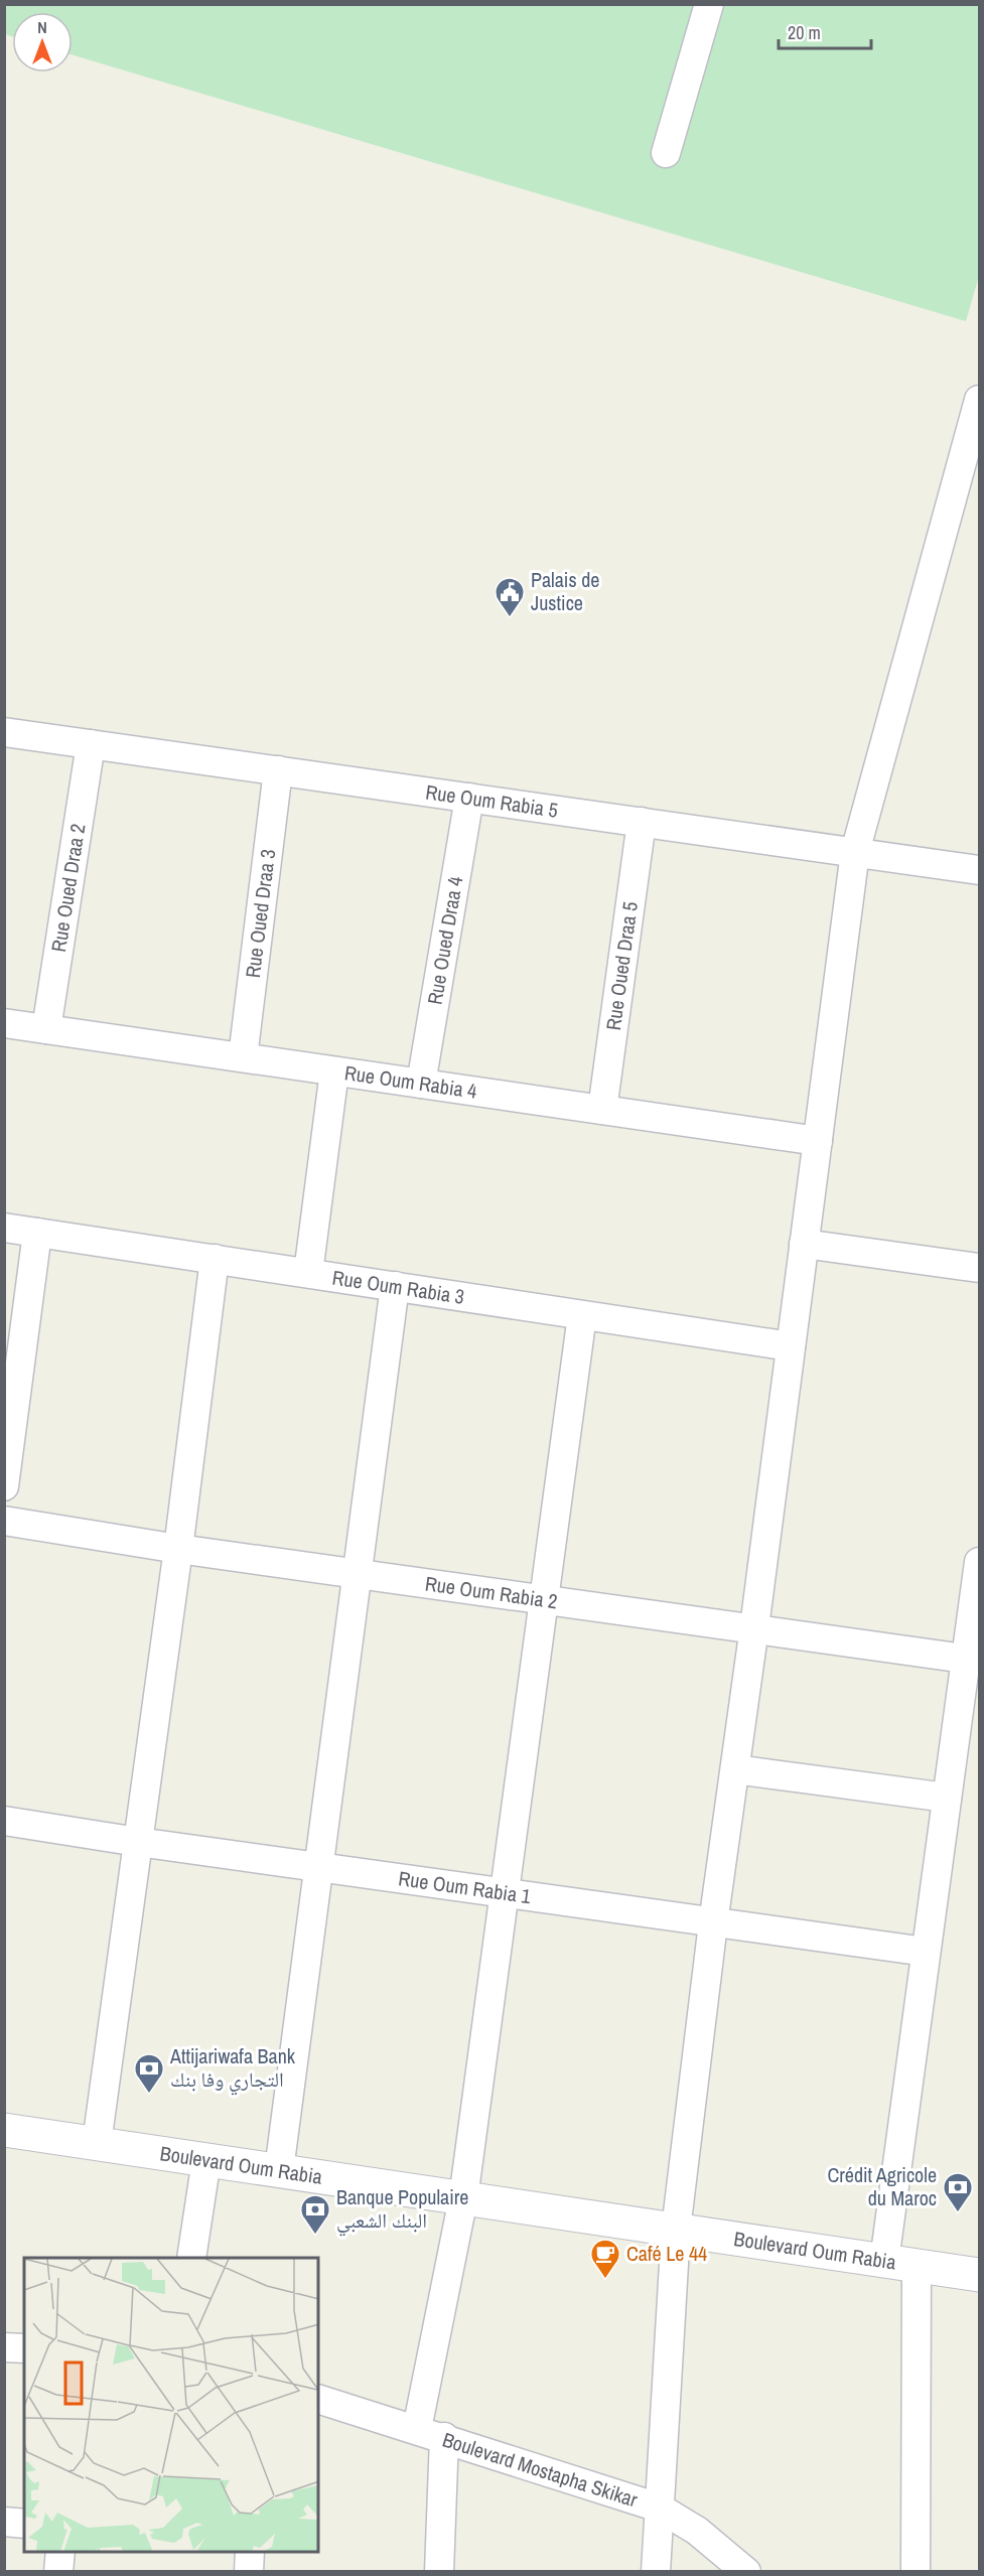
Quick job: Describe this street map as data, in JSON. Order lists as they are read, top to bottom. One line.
{"streets":{"street":["Rue Oum Rabia 5","Rue Oued Draa 2","Rue Oued Draa 3","Rue Oued Draa 4","Rue Oued Draa 5","Rue Oum Rabia 4","Rue Oum Rabia 3","Rue Oum Rabia 2","Rue Oum Rabia 1","Boulevard Oum Rabia","Boulevard Mostapha Skikar"]},"crossings":[["Rue Oum Rabia 5","Rue Oued Draa 2"],["Rue Oum Rabia 5","Rue Oued Draa 3"],["Rue Oum Rabia 5","Rue Oued Draa 4"],["Rue Oum Rabia 5","Rue Oued Draa 5"],["Rue Oued Draa 2","Rue Oum Rabia 4"],["Rue Oued Draa 3","Rue Oum Rabia 4"],["Rue Oued Draa 4","Rue Oum Rabia 4"],["Rue Oued Draa 5","Rue Oum Rabia 4"]],"places":{"public building":["Palais de Justice"],"bank":["Attijariwafa Bank التجاري وفا بنك","Crédit Agricole du Maroc","Banque Populaire البنك الشعبي"],"cafe":["Café Le 44"]},"scale_bar":"20 m","north":"top"}
